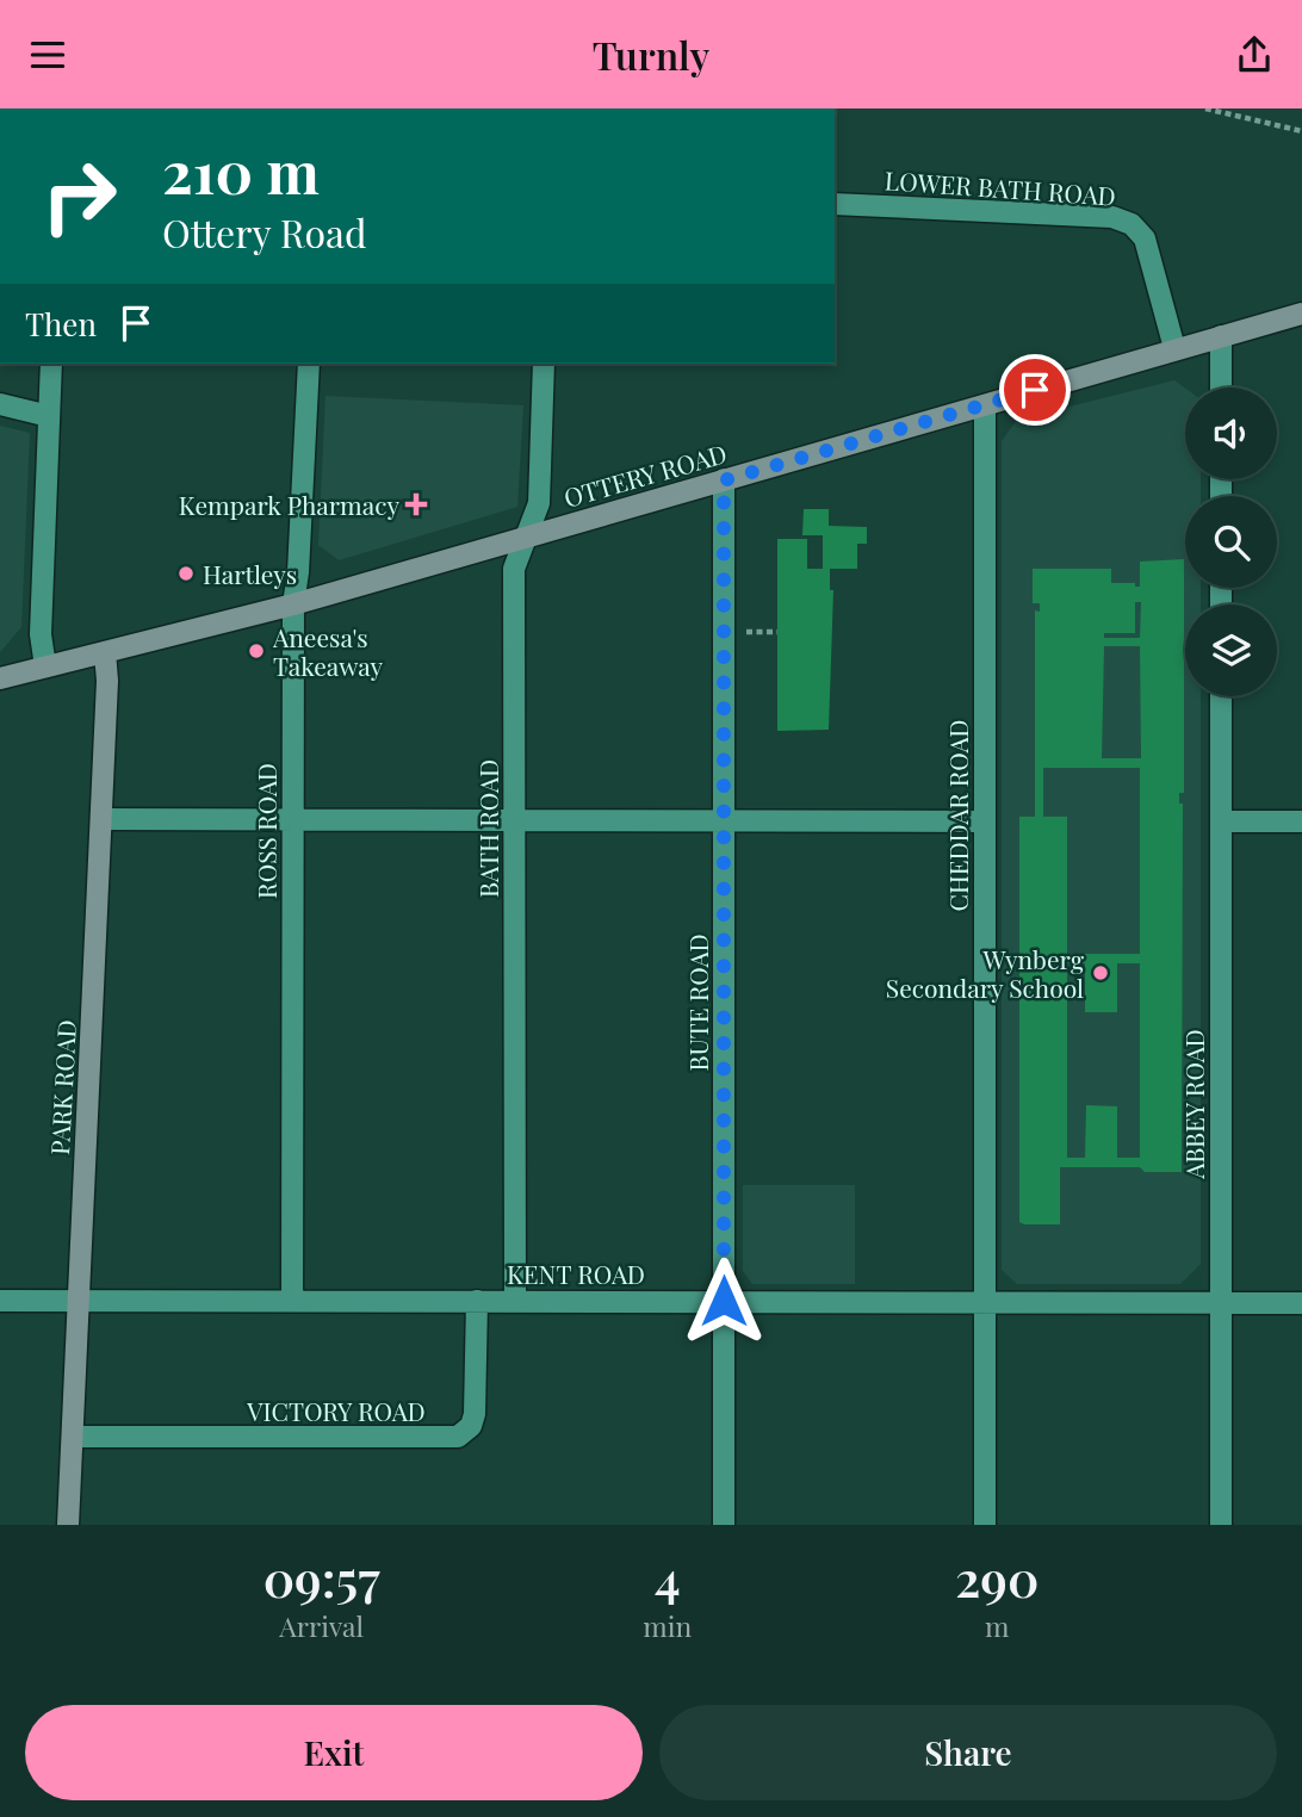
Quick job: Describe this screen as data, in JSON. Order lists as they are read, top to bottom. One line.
{"streets":{"street":["LOWER BATH ROAD","OTTERY ROAD","CHEDDAR ROAD","BATH ROAD","ROSS ROAD","BUTE ROAD","PARK ROAD","ABBEY ROAD","KENT ROAD","VICTORY ROAD"]},"crossings":[["LOWER BATH ROAD","OTTERY ROAD"],["OTTERY ROAD","CHEDDAR ROAD"],["OTTERY ROAD","BATH ROAD"],["OTTERY ROAD","ROSS ROAD"],["OTTERY ROAD","BUTE ROAD"],["OTTERY ROAD","PARK ROAD"],["CHEDDAR ROAD","KENT ROAD"],["BATH ROAD","KENT ROAD"],["ROSS ROAD","KENT ROAD"],["BUTE ROAD","KENT ROAD"],["PARK ROAD","KENT ROAD"],["PARK ROAD","VICTORY ROAD"],["ABBEY ROAD","KENT ROAD"],["KENT ROAD","VICTORY ROAD"]],"places":{"health":["Kempark Pharmacy"],"other":["Hartleys","Aneesa's Takeaway","Wynberg Secondary School"]},"page":{"header":"Turnly","turn":["210 m","Ottery Road"],"then":"Then","eta":["09:57","Arrival","4","min","290","m"],"buttons":["Exit","Share"]}}
